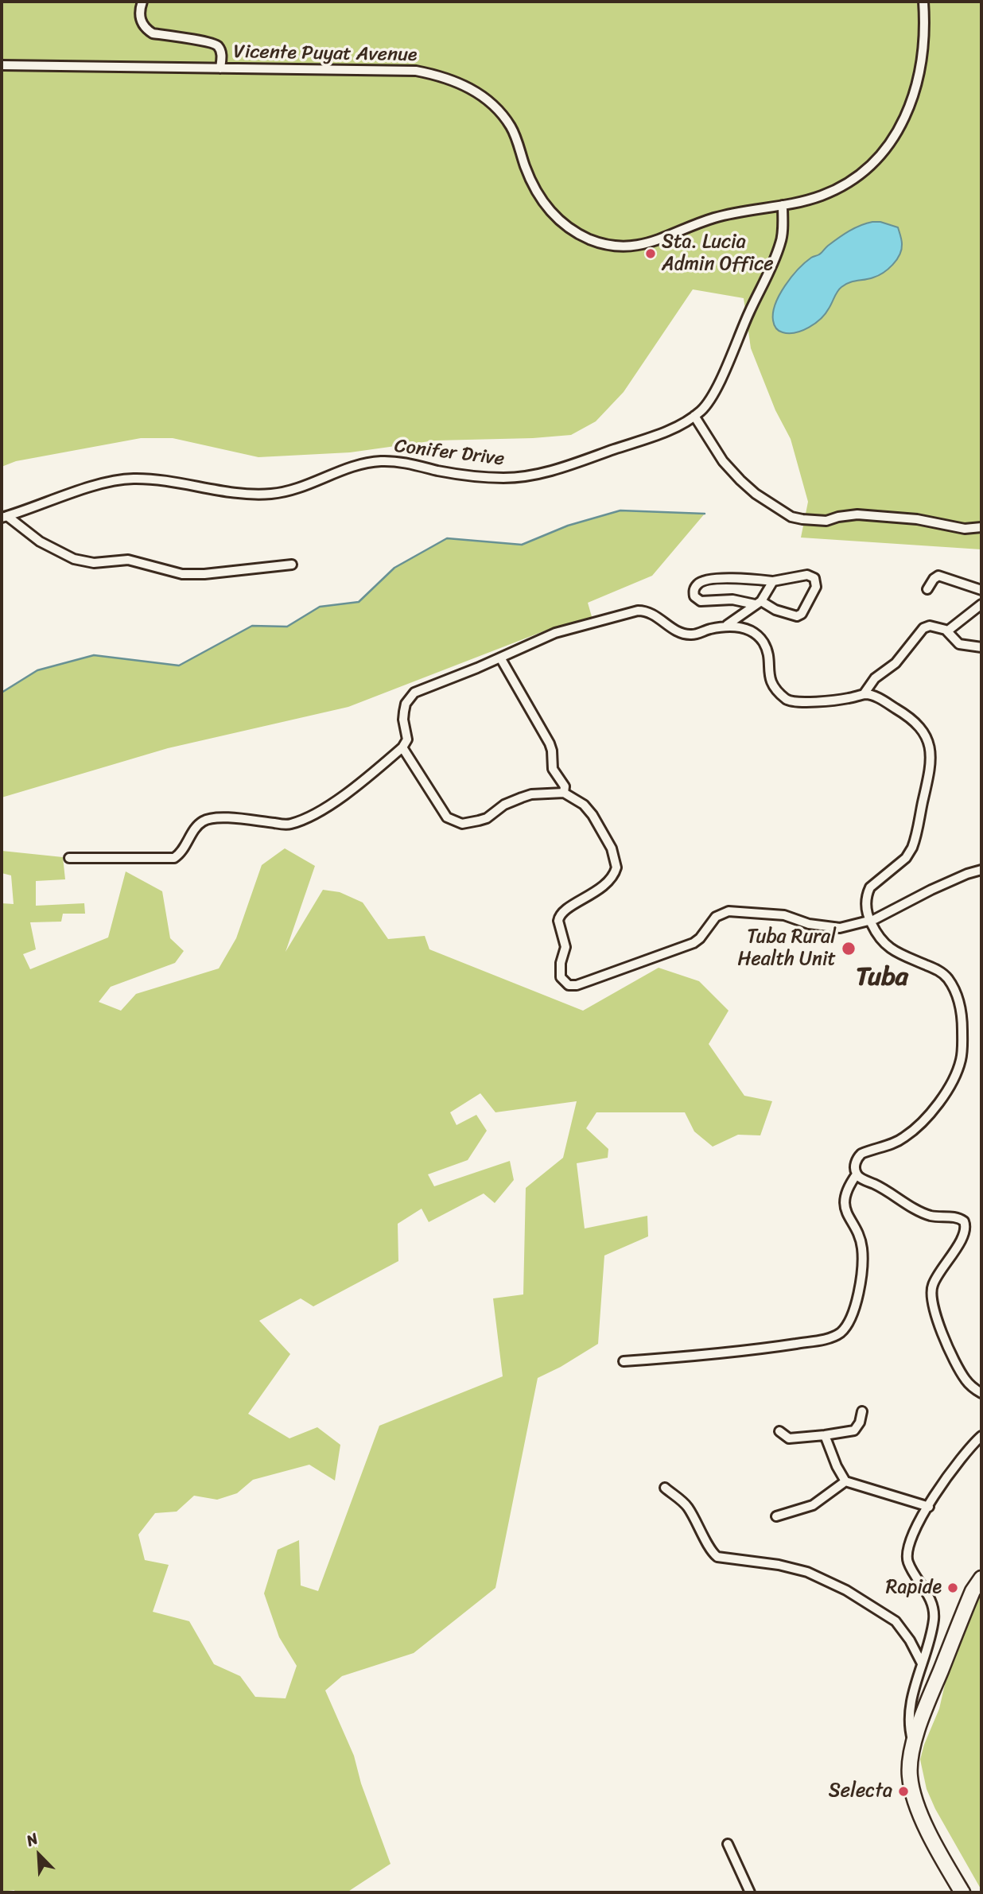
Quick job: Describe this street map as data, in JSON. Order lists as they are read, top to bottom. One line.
{"streets":{"street":["Vicente Puyat Avenue","Conifer Drive"]},"crossings":[["Vicente Puyat Avenue","Conifer Drive"]],"districts":["Tuba"],"places":["Sta. Lucia Admin Office","Tuba Rural Health Unit","Rapide","Selecta"],"north":"top left"}
